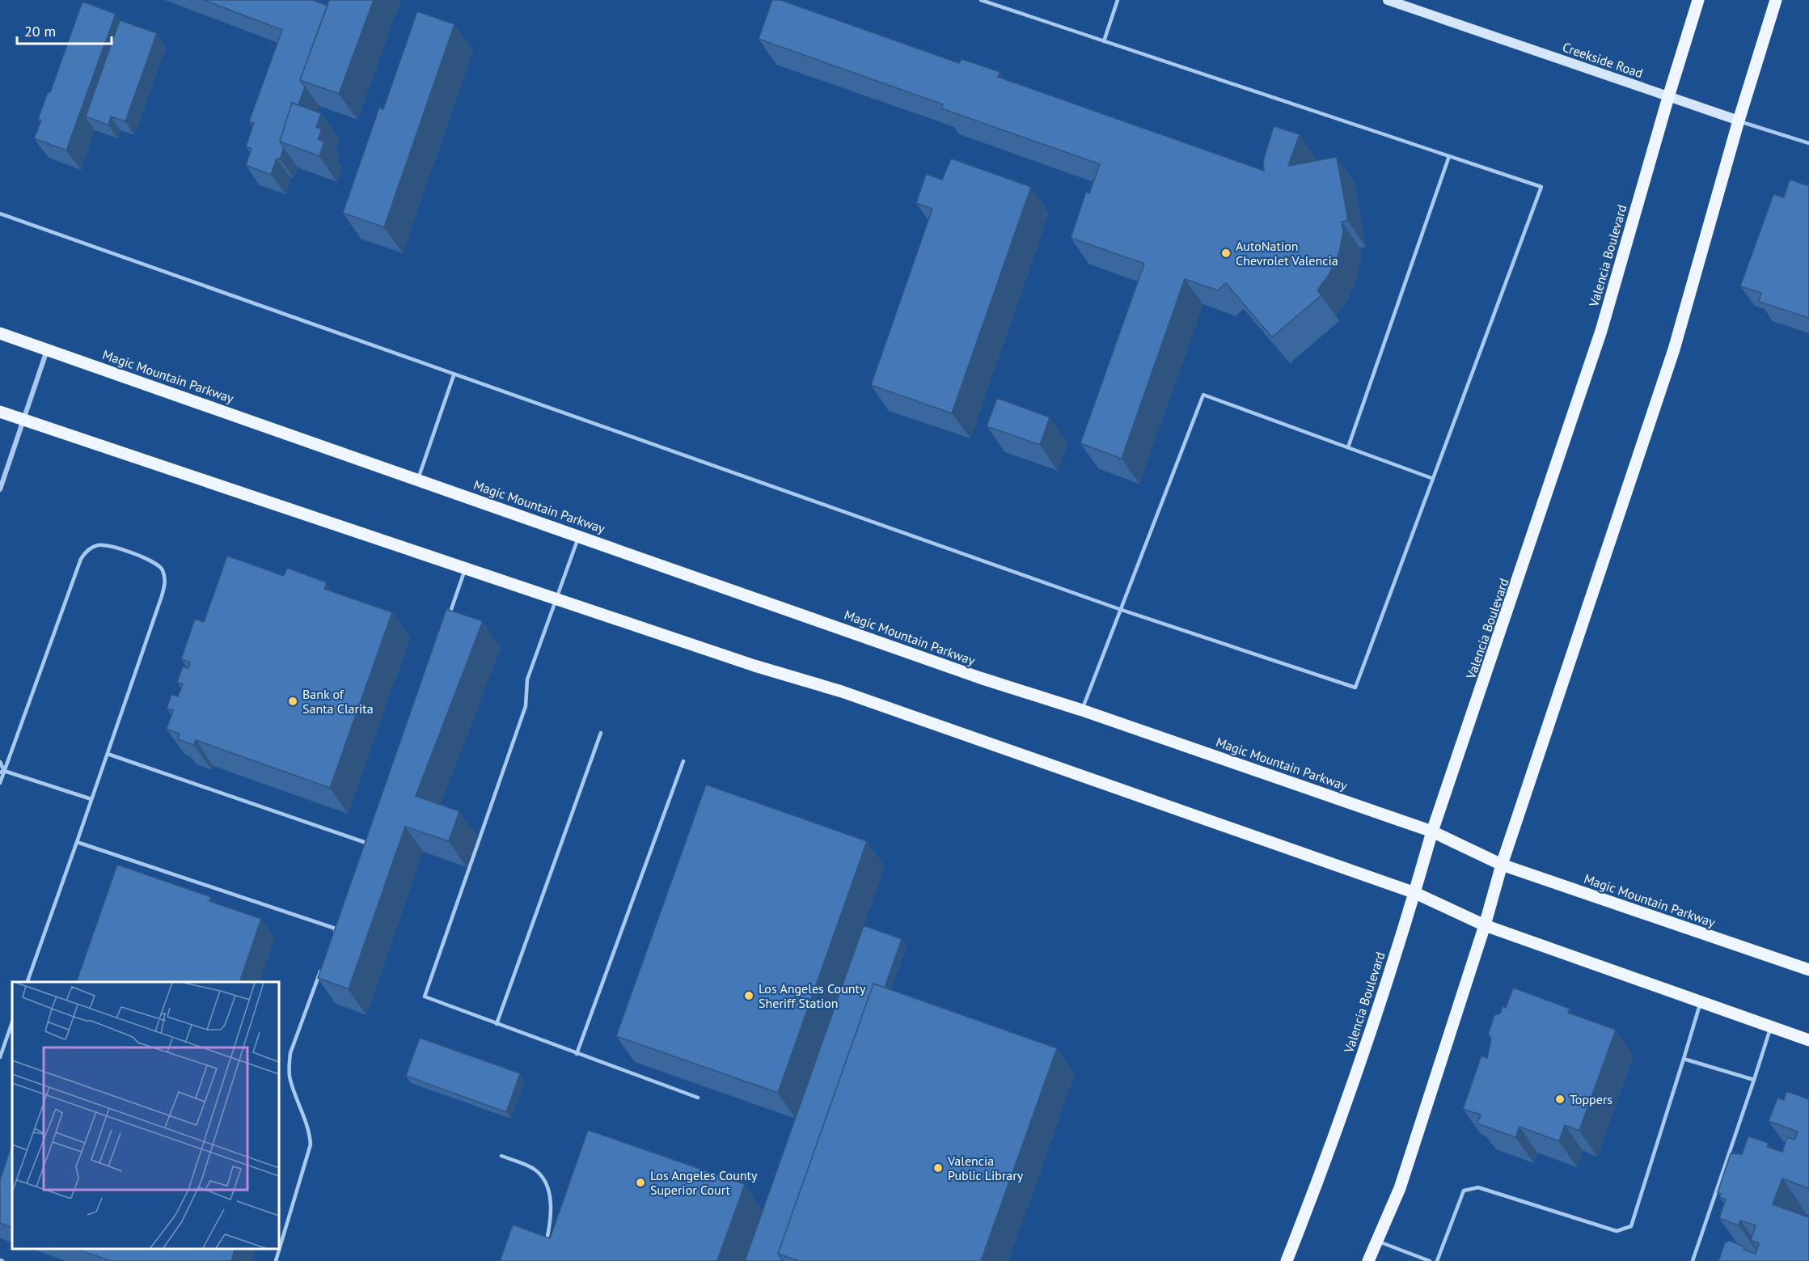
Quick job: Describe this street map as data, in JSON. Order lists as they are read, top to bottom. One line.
{"streets":{"main road":["Valencia Boulevard","Magic Mountain Parkway"],"street":["Creekside Road"]},"crossings":[["Creekside Road","Valencia Boulevard"],["Valencia Boulevard","Magic Mountain Parkway"]],"places":["AutoNation Chevrolet Valencia","Bank of Santa Clarita","Los Angeles County Sheriff Station","Toppers","Valencia Public Library","Los Angeles County Superior Court"],"scale_bar":"20 m"}
